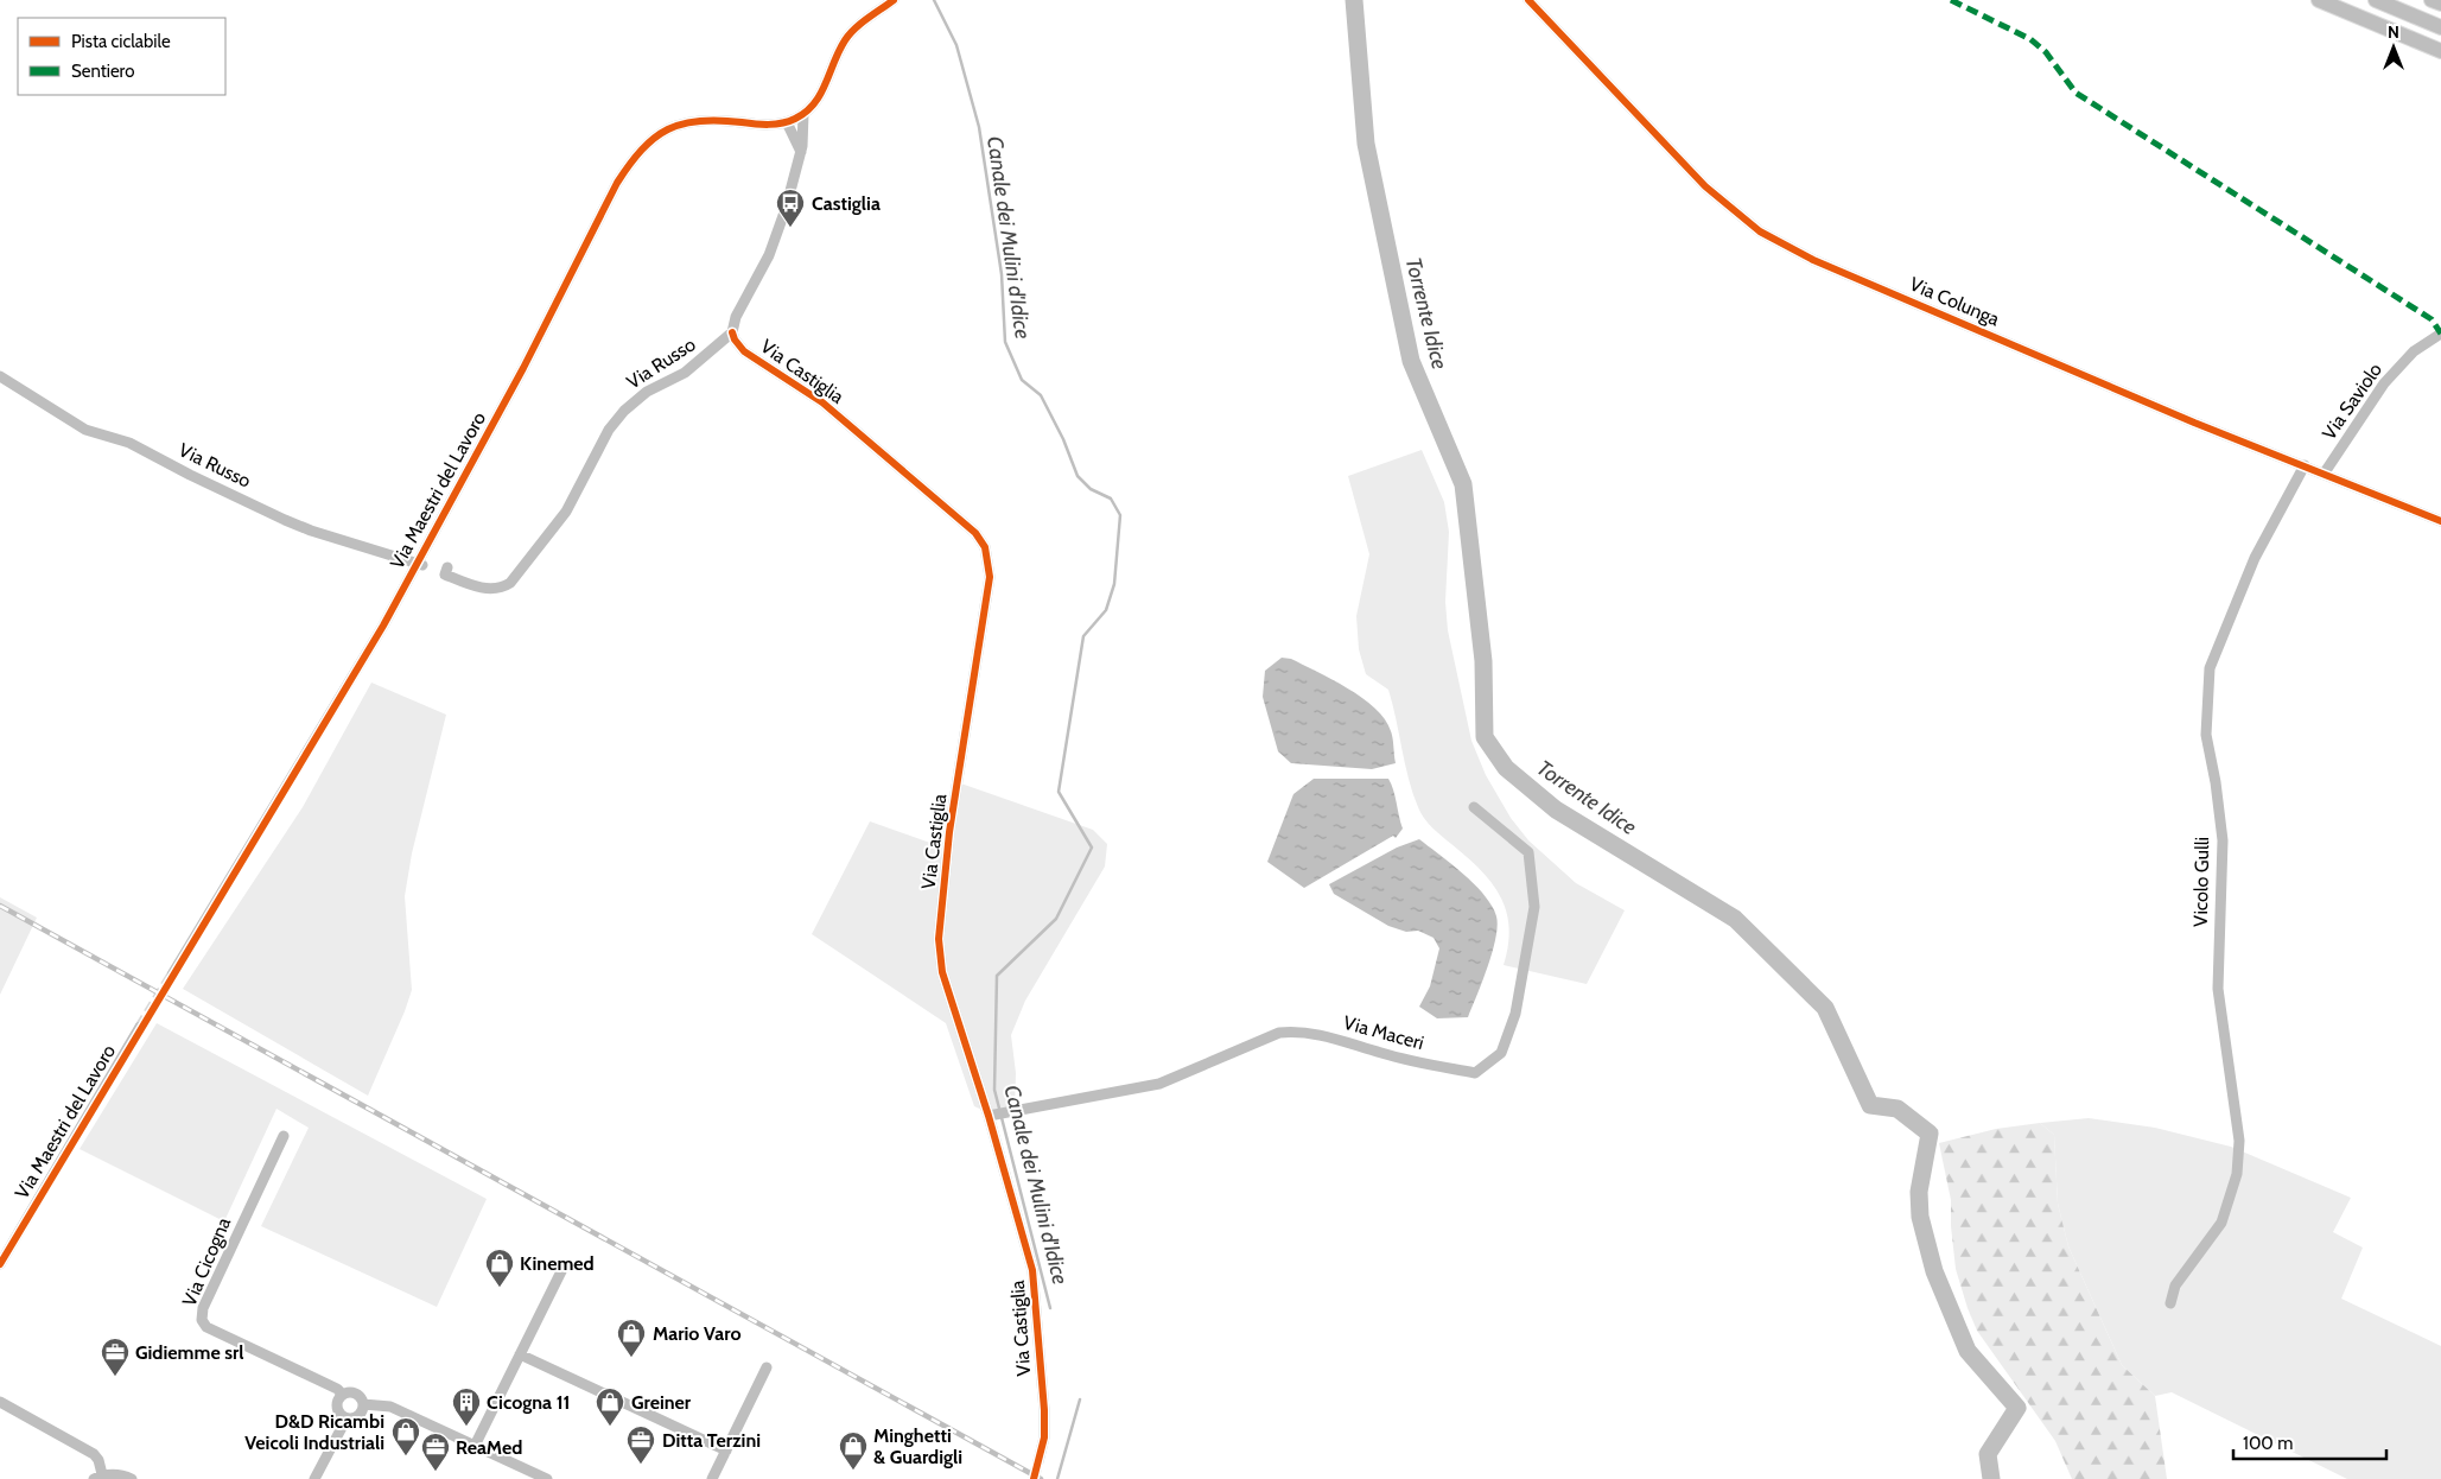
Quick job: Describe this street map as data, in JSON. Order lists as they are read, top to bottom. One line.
{"streets":{"street":["Via Colunga","Via Russo","Via Castiglia","Via Saviolo","Via Maestri del Lavoro","Vicolo Gulli","Via Maceri","Via Cicogna"]},"crossings":[["Via Colunga","Via Saviolo"],["Via Colunga","Vicolo Gulli"],["Via Russo","Via Castiglia"],["Via Russo","Via Maestri del Lavoro"],["Via Castiglia","Via Maceri"]],"water":["Canale dei Mulini d'Idice","Torrente Idice"],"places":{"bus stop":["Castiglia"],"shop":["Kinemed","Mario Varo","Greiner","D&D Ricambi Veicoli Industriali","Minghetti & Guardigli"],"office":["Gidiemme srl","Ditta Terzini","ReaMed"],"building":["Cicogna 11"]},"legend":["Pista ciclabile","Sentiero"],"scale_bar":"100 m","north":"top"}
